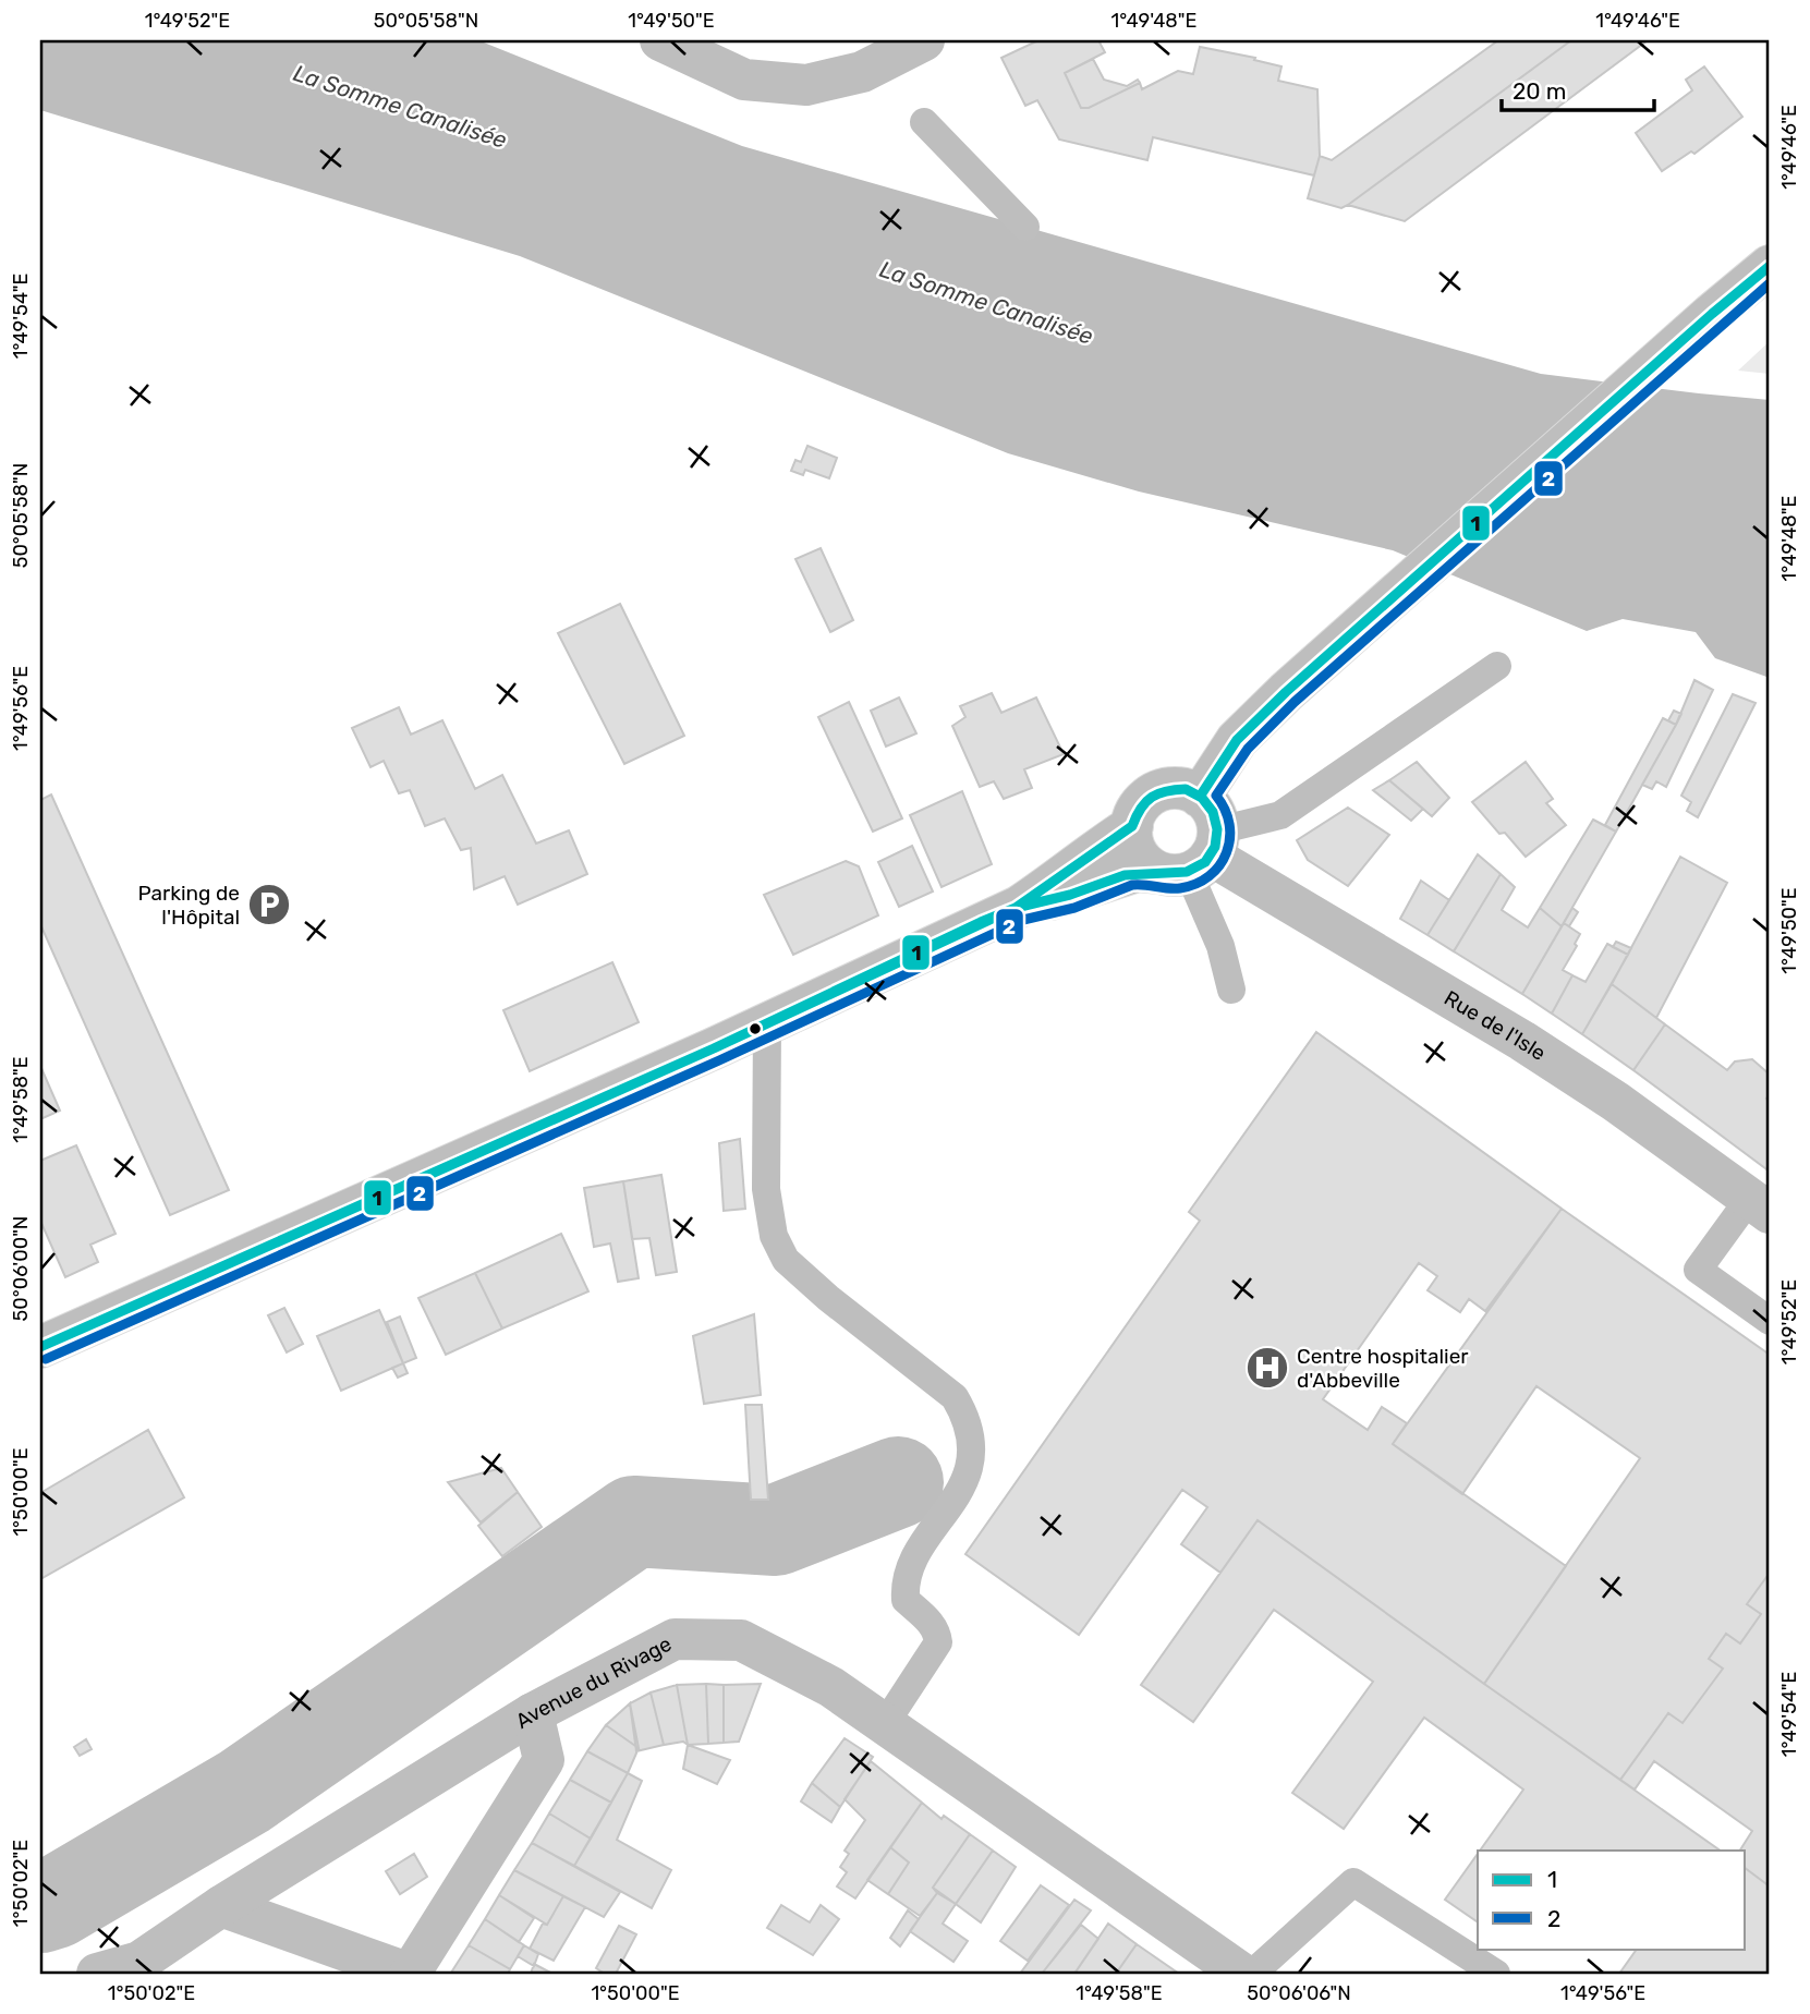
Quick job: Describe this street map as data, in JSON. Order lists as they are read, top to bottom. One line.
{"streets":{"street":["Rue de l'Isle","Avenue du Rivage"]},"water":["La Somme Canalisée"],"places":{"parking":["Parking de l'Hôpital"],"hospital":["Centre hospitalier d'Abbeville"]},"lines":["transit line 1","transit line 2"],"legend":["1","2"],"scale_bar":"20 m","coordinates":["1°49'52\"E","50°05'58\"N","1°49'50\"E","1°49'48\"E","1°49'46\"E","1°49'54\"E","1°49'56\"E","1°49'58\"E","50°06'00\"N","1°50'00\"E","1°50'02\"E","50°06'06\"N"]}
